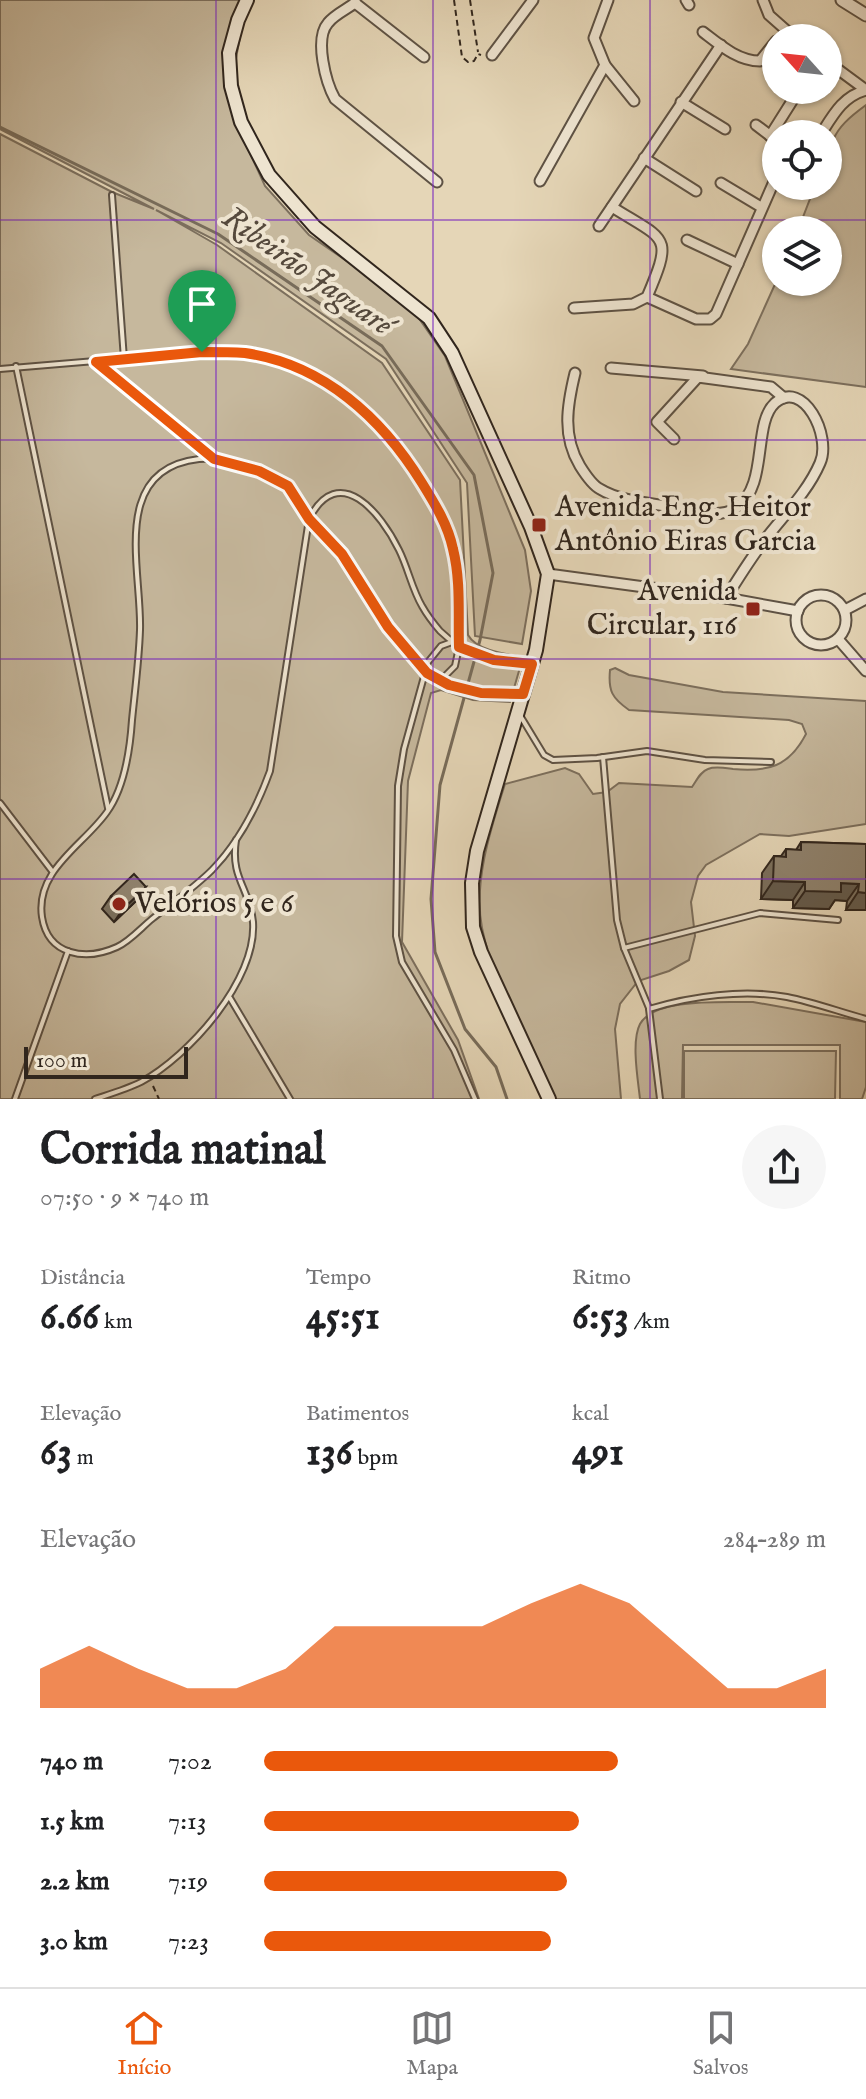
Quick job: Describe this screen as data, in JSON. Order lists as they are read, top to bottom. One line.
{"water":["Ribeirão Jaguaré"],"places":{"transit":["Avenida Eng. Heitor Antônio Eiras Garcia","Avenida Circular, 116"],"other":["Velórios 5 e 6"]},"scale_bar":"100 m","north":"top left","page":{"scale":"100 m","heading":["Corrida matinal","07:50 · 9 × 740 m"],"stats":[["Distância","6.66 km"],["Tempo","45:51"],["Ritmo","6:53 /km"],["Elevação","63 m"],["Batimentos","136 bpm"],["kcal","491"]],"chart":["Elevação","284–289 m"],"list":[{"name":"740 m","note":"7:02"},{"name":"1.5 km","note":"7:13"},{"name":"2.2 km","note":"7:19"},{"name":"3.0 km","note":"7:23"}],"tabs":["Início","Mapa","Salvos"]}}
